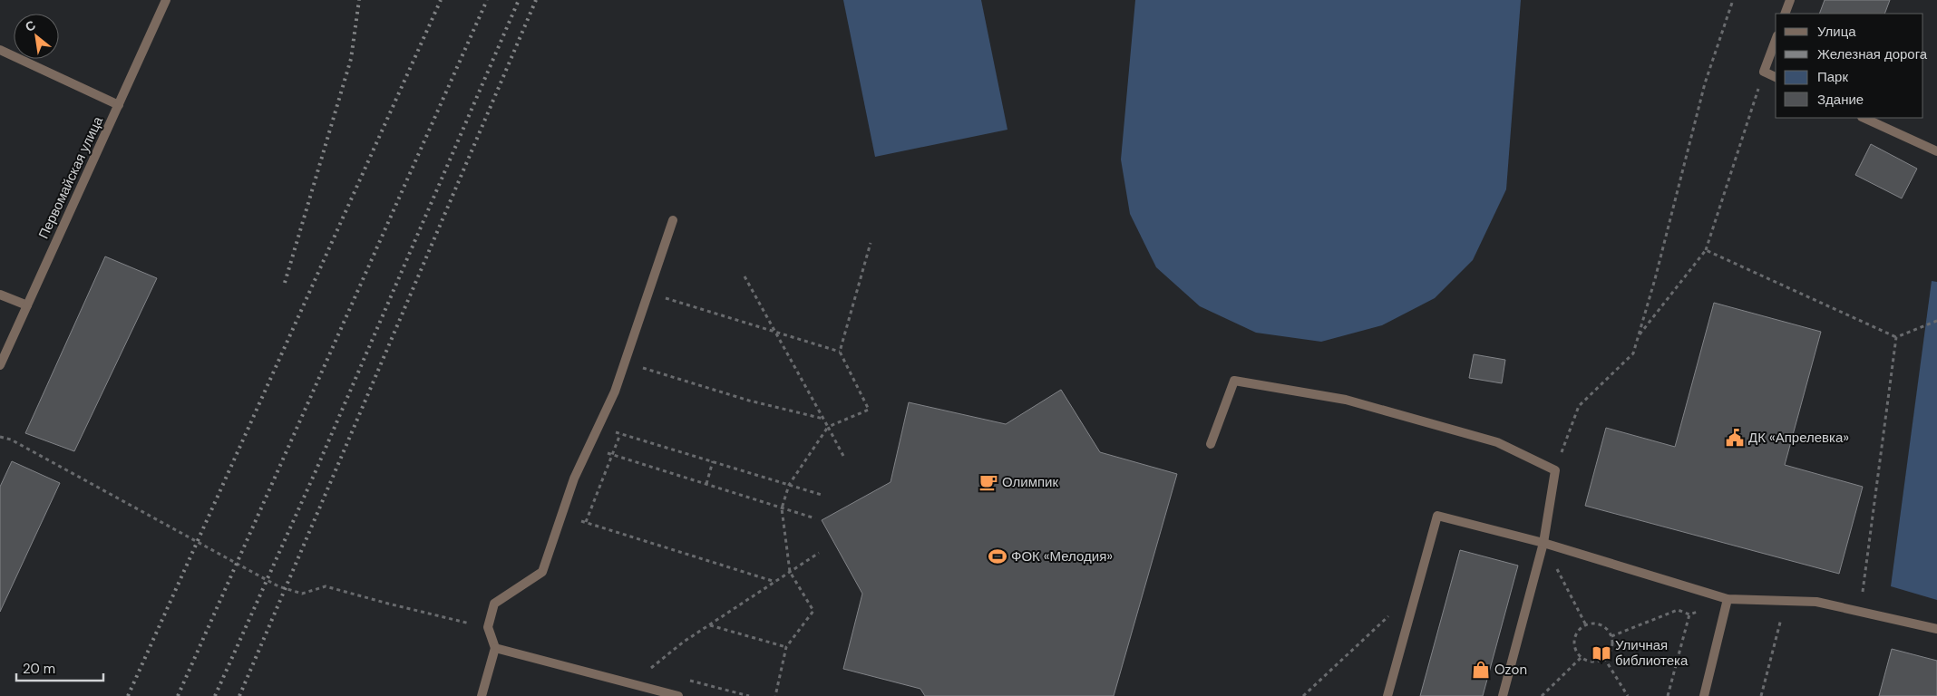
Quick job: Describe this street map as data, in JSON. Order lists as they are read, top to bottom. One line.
{"streets":{"street":["Первомайская улица"]},"places":{"public building":["ДК «Апрелевка»"],"cafe":["Олимпик"],"sports":["ФОК «Мелодия»"],"library":["Уличная библиотека"],"shop":["Ozon"]},"legend":["Улица","Железная дорога","Парк","Здание"],"scale_bar":"20 m","north":"top left"}
